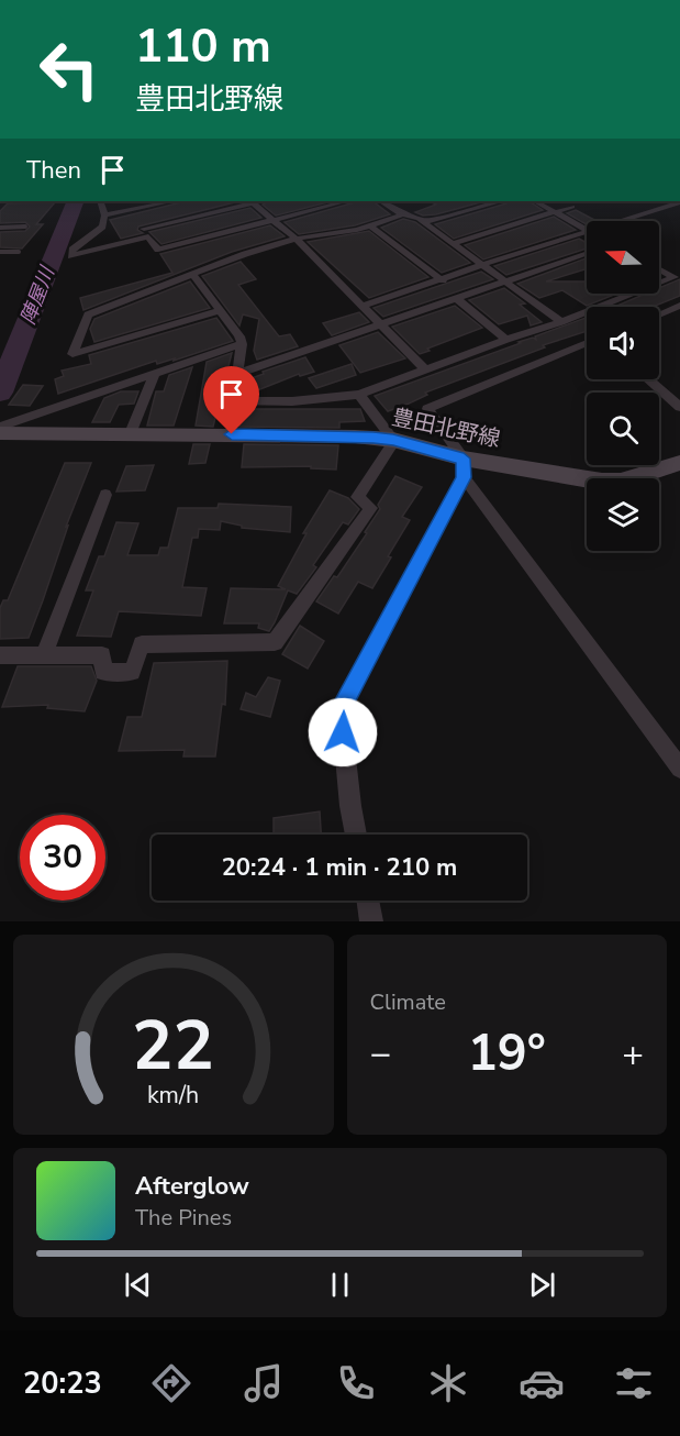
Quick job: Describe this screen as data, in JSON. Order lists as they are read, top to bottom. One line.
{"streets":{"main road":["豊田北野線"]},"water":["陣屋川"],"north":"left","page":{"turn":["110 m","豊田北野線"],"then":"Then","limit":"30","trip":"20:24 · 1 min · 210 m","tile":"Climate","heat":["−","19°","+"],"song":["Afterglow","The Pines"],"tabs":"20:23","gauge":["22","km/h"]}}
